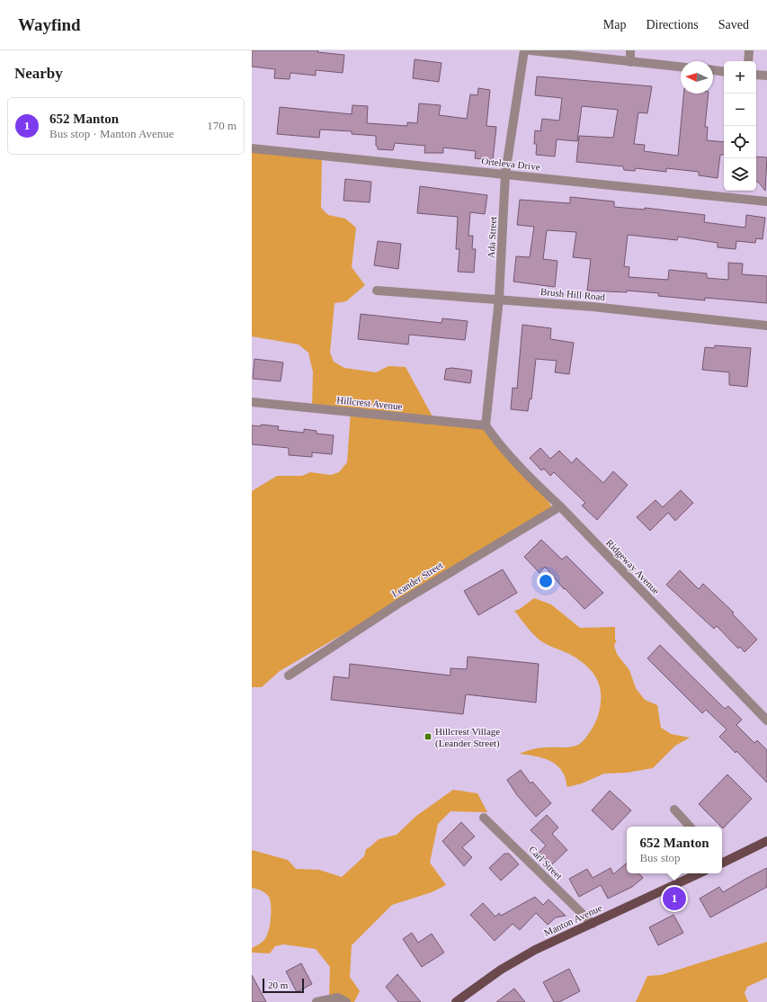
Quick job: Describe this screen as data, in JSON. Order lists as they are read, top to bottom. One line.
{"streets":{"main road":["Manton Avenue"],"street":["Orteleva Drive","Ada Street","Brush Hill Road","Hillcrest Avenue","Ridgeway Avenue","Leander Street","Carl Street"]},"crossings":[["Orteleva Drive","Ada Street"],["Ada Street","Brush Hill Road"],["Ada Street","Hillcrest Avenue"],["Ada Street","Ridgeway Avenue"],["Hillcrest Avenue","Ridgeway Avenue"],["Ridgeway Avenue","Leander Street"],["Carl Street","Manton Avenue"]],"places":{"transit":["Hillcrest Village (Leander Street)"]},"scale_bar":"20 m","north":"left","page":{"header":"Wayfind","nav":["Map","Directions","Saved"],"heading":"Nearby","map_buttons":["+","−"],"list":[{"mark":"1","name":"652 Manton","note":"Bus stop · Manton Avenue","value":"170 m"}],"popup":["652 Manton","Bus stop"],"pins":"1","scale":"20 m"}}
